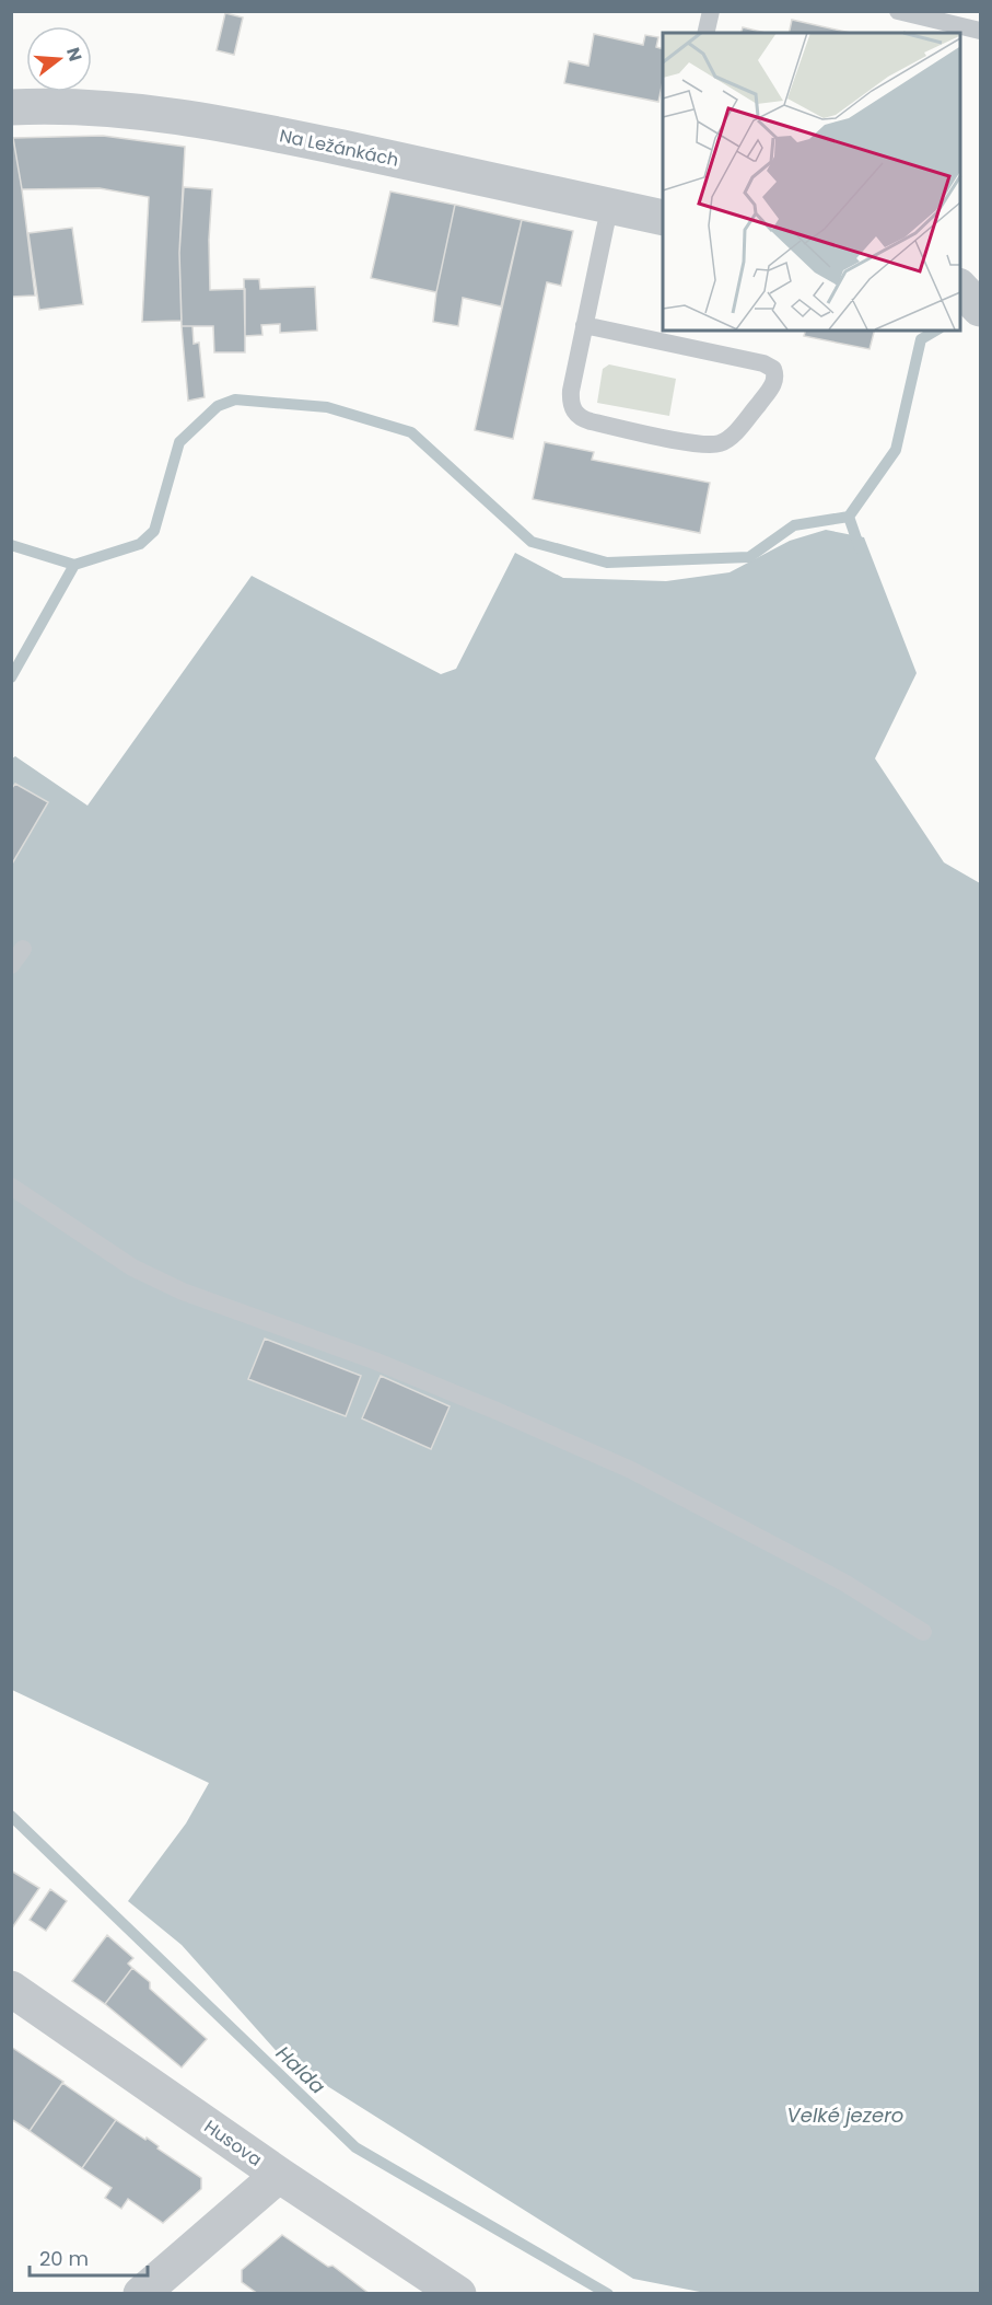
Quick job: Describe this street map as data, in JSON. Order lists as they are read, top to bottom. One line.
{"streets":{"street":["Na Ležánkách","Husova"]},"water":["Halda","Velké jezero"],"scale_bar":"20 m","north":"right"}
